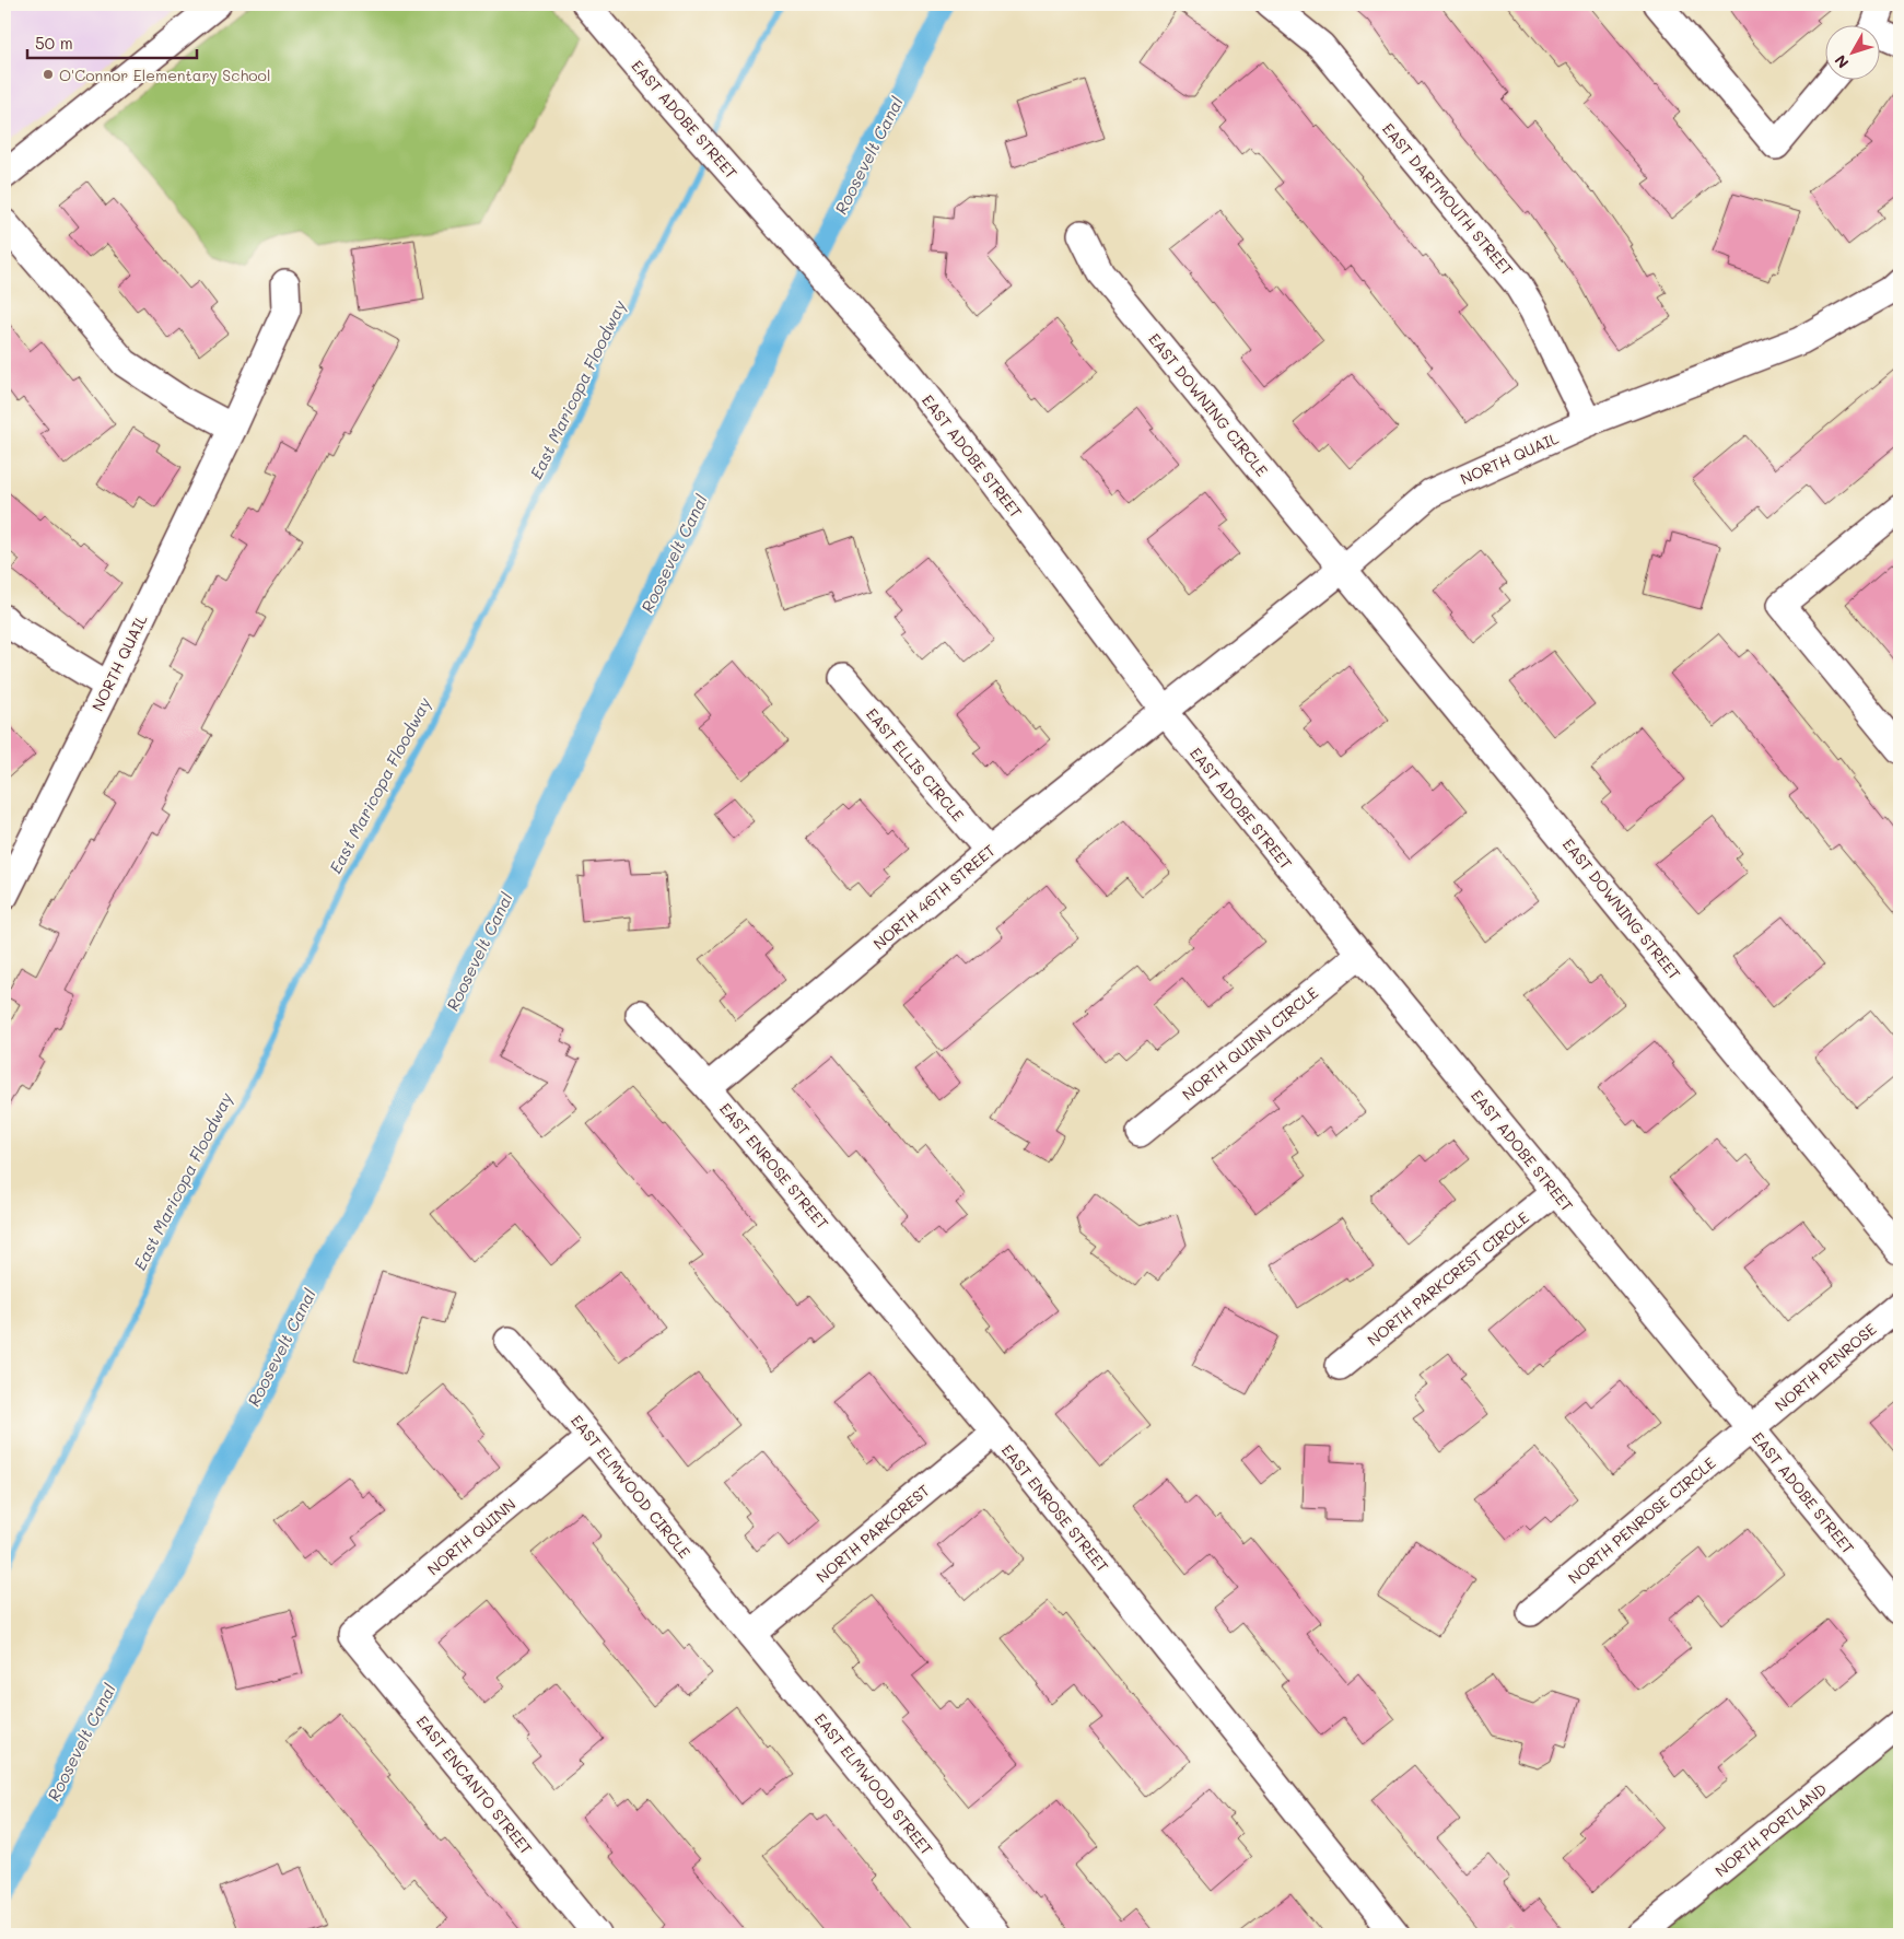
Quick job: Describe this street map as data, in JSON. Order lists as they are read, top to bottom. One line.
{"streets":{"street":["EAST ADOBE STREET","EAST DARTMOUTH STREET","EAST DOWNING CIRCLE","NORTH QUAIL","EAST ELLIS CIRCLE","NORTH 46TH STREET","EAST DOWNING STREET","NORTH QUINN CIRCLE","EAST ENROSE STREET","NORTH PARKCREST CIRCLE","NORTH PENROSE","EAST ELMWOOD CIRCLE","NORTH PENROSE CIRCLE","NORTH PARKCREST","NORTH QUINN","EAST ELMWOOD STREET","EAST ENCANTO STREET","NORTH PORTLAND"]},"crossings":[["EAST ADOBE STREET","NORTH QUAIL"],["EAST ADOBE STREET","NORTH 46TH STREET"],["EAST ADOBE STREET","NORTH QUINN CIRCLE"],["EAST ADOBE STREET","NORTH PARKCREST CIRCLE"],["EAST ADOBE STREET","NORTH PENROSE"],["EAST ADOBE STREET","NORTH PENROSE CIRCLE"],["EAST DARTMOUTH STREET","NORTH QUAIL"],["EAST DOWNING CIRCLE","NORTH QUAIL"],["EAST DOWNING CIRCLE","EAST DOWNING STREET"],["NORTH QUAIL","NORTH 46TH STREET"],["NORTH QUAIL","EAST DOWNING STREET"],["EAST ELLIS CIRCLE","NORTH 46TH STREET"],["NORTH 46TH STREET","EAST ENROSE STREET"],["EAST ENROSE STREET","NORTH PARKCREST"],["NORTH PENROSE","NORTH PENROSE CIRCLE"],["EAST ELMWOOD CIRCLE","NORTH PARKCREST"],["EAST ELMWOOD CIRCLE","NORTH QUINN"],["EAST ELMWOOD CIRCLE","EAST ELMWOOD STREET"],["NORTH PARKCREST","EAST ELMWOOD STREET"],["NORTH QUINN","EAST ENCANTO STREET"]],"water":["Roosevelt Canal","East Maricopa Floodway"],"places":["O'Connor Elementary School"],"scale_bar":"50 m","north":"bottom left"}
